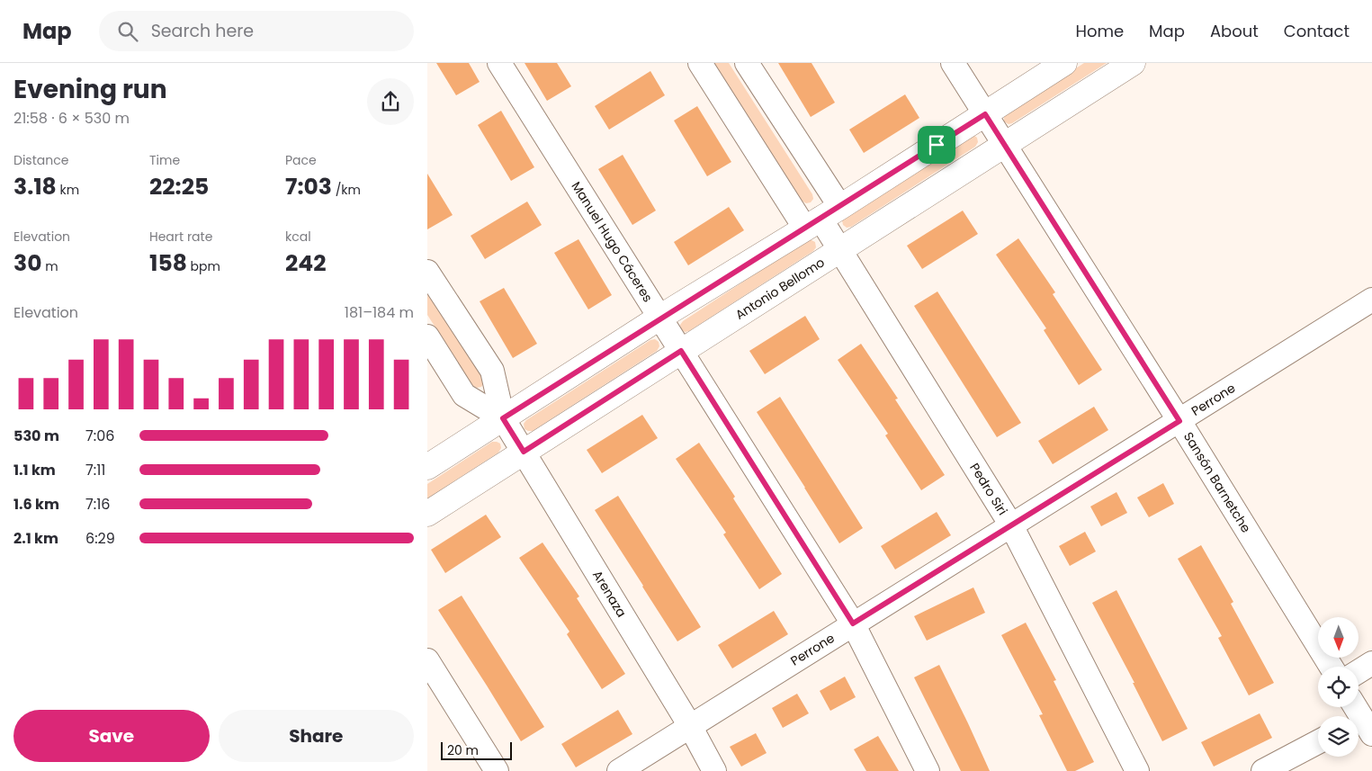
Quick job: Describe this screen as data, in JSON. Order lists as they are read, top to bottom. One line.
{"streets":{"street":["Manuel Hugo Cáceres","Antonio Bellomo","Perrone","Sansón Barnetche","Pedro Siri","Arenaza"]},"crossings":[["Manuel Hugo Cáceres","Antonio Bellomo"],["Manuel Hugo Cáceres","Perrone"],["Antonio Bellomo","Sansón Barnetche"],["Antonio Bellomo","Pedro Siri"],["Antonio Bellomo","Arenaza"],["Perrone","Sansón Barnetche"],["Perrone","Pedro Siri"],["Perrone","Arenaza"]],"scale_bar":"20 m","north":"bottom","page":{"header":"Map","search":"Search here","nav":["Home","Map","About","Contact"],"heading":["Evening run","21:58 · 6 × 530 m"],"stats":[["Distance","3.18 km"],["Time","22:25"],["Pace","7:03 /km"],["Elevation","30 m"],["Heart rate","158 bpm"],["kcal","242"]],"chart":["Elevation","181–184 m"],"list":[{"name":"530 m","note":"7:06"},{"name":"1.1 km","note":"7:11"},{"name":"1.6 km","note":"7:16"},{"name":"2.1 km","note":"6:29"}],"buttons":["Save","Share"],"scale":"20 m"}}
